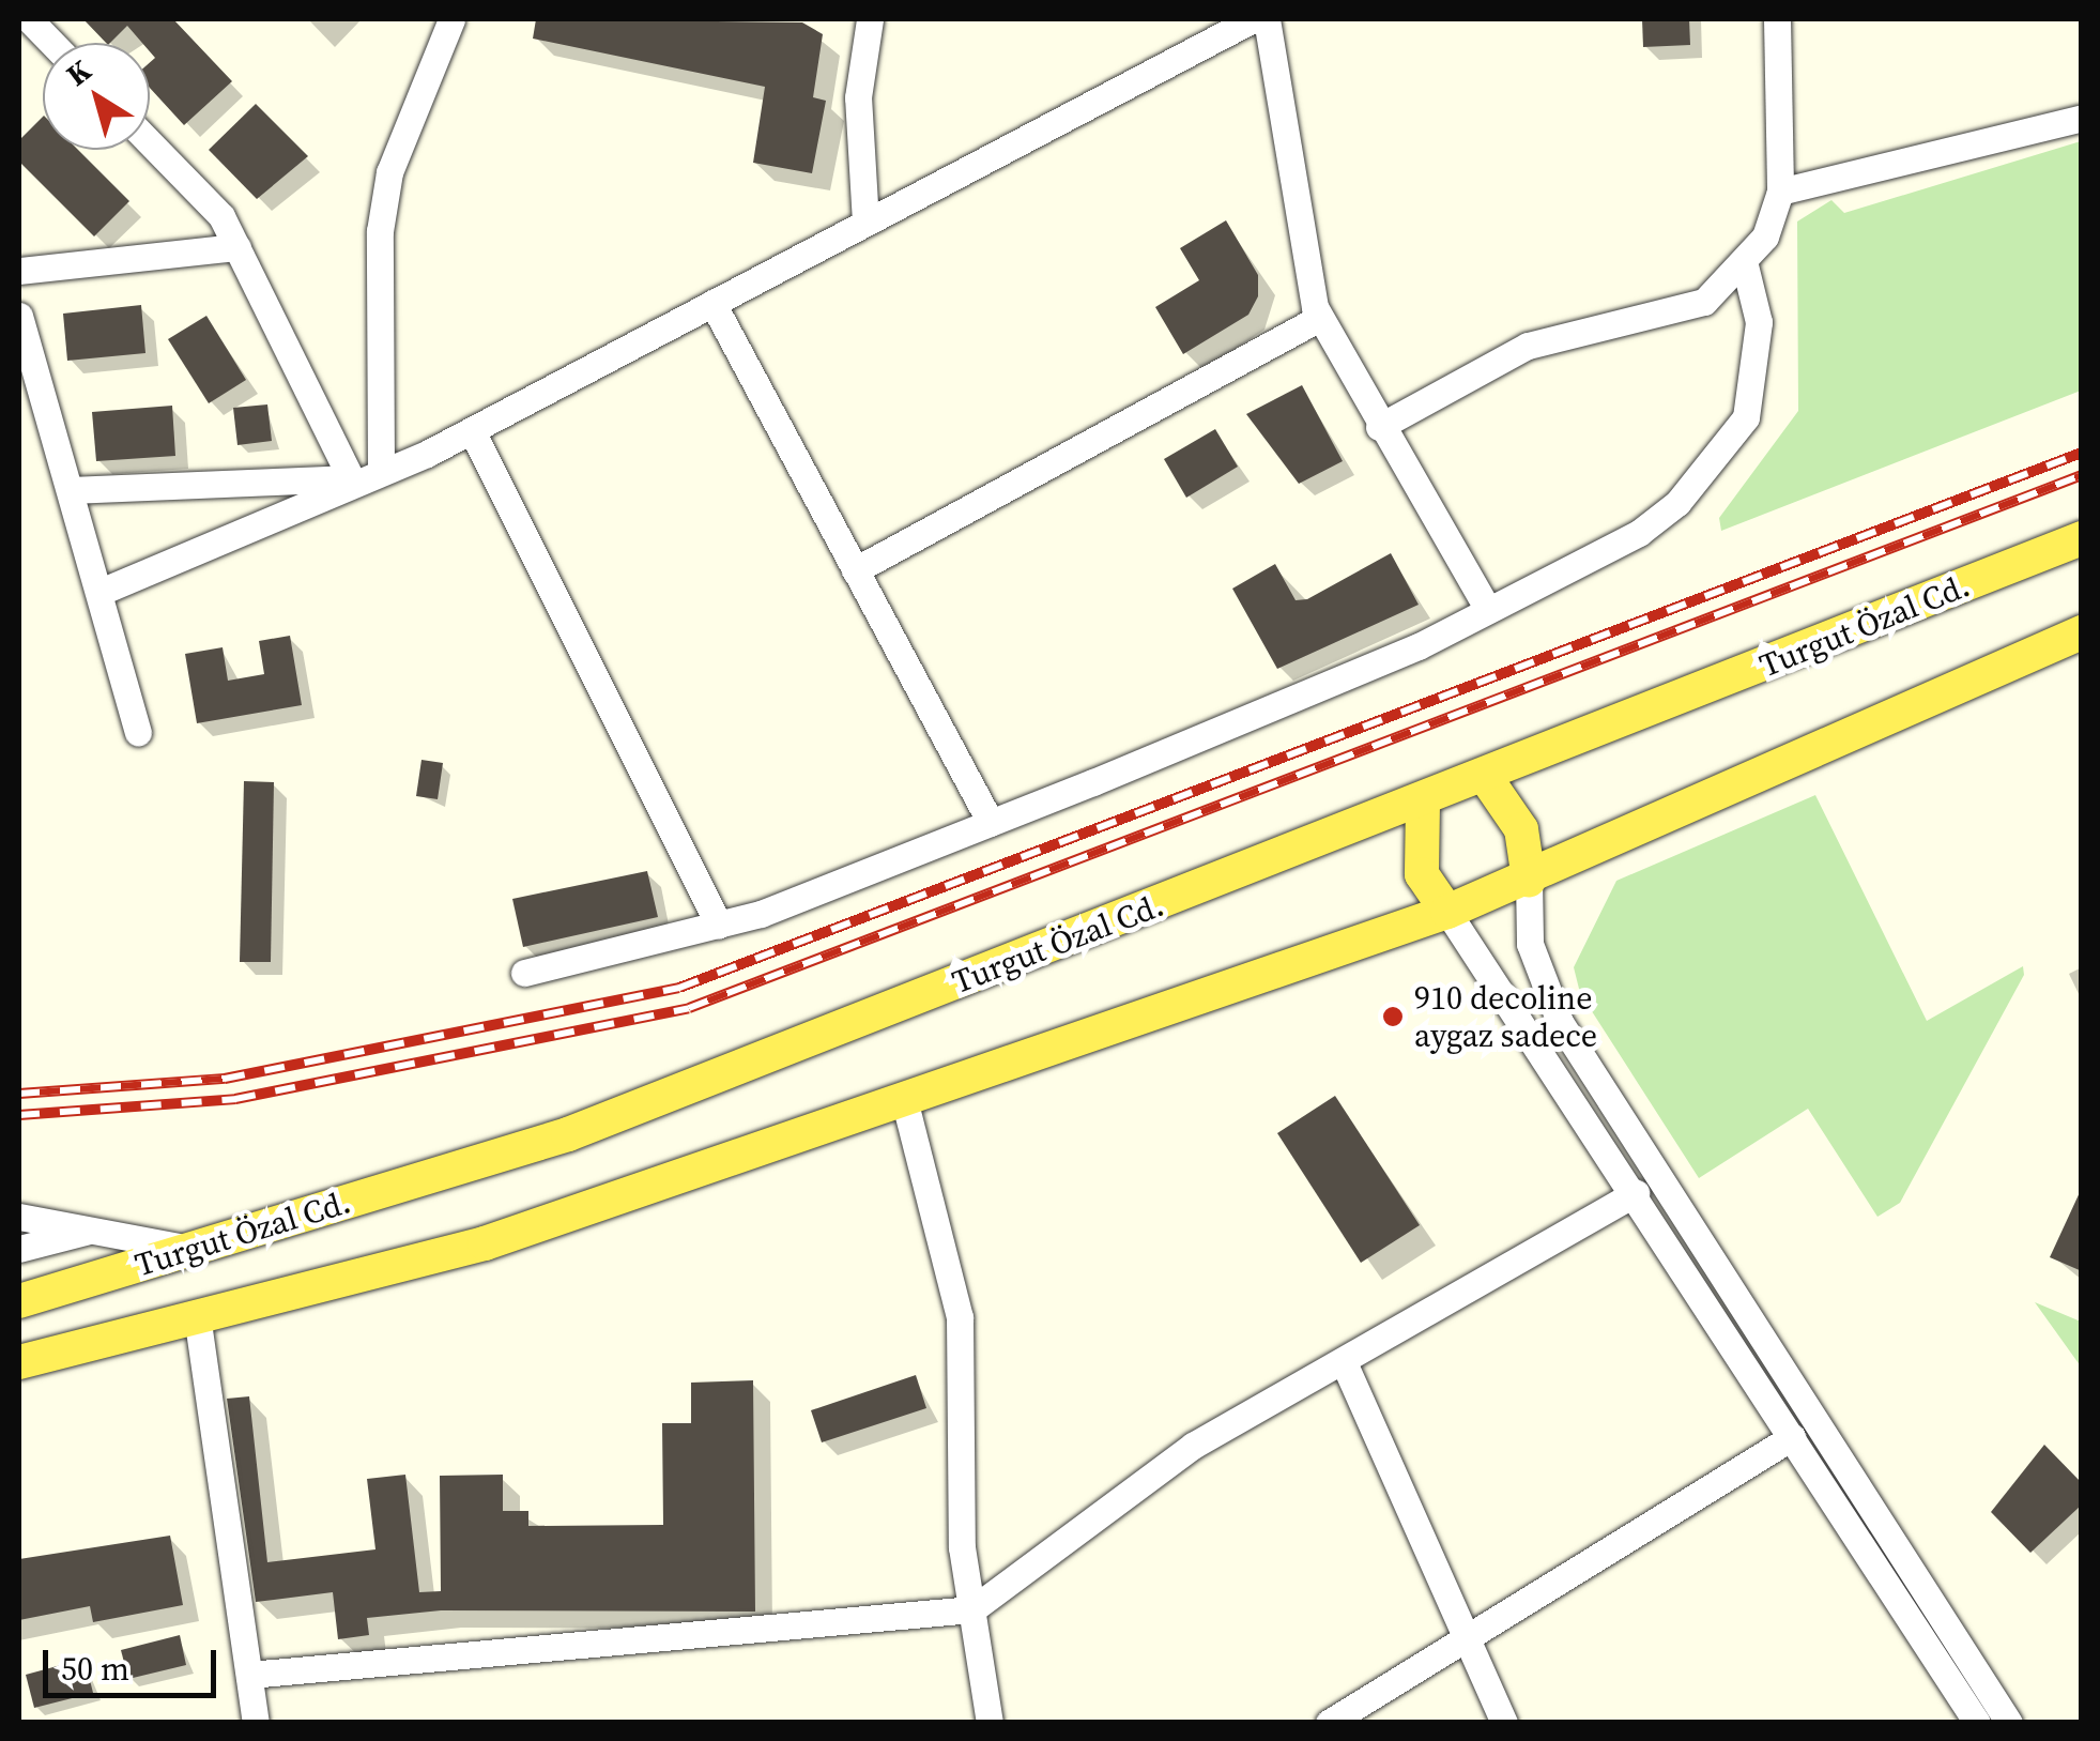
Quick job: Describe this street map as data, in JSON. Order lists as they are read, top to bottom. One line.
{"streets":{"main road":["Turgut Özal Cd."]},"places":["910 decoline aygaz sadece"],"scale_bar":"50 m","north":"top left"}
